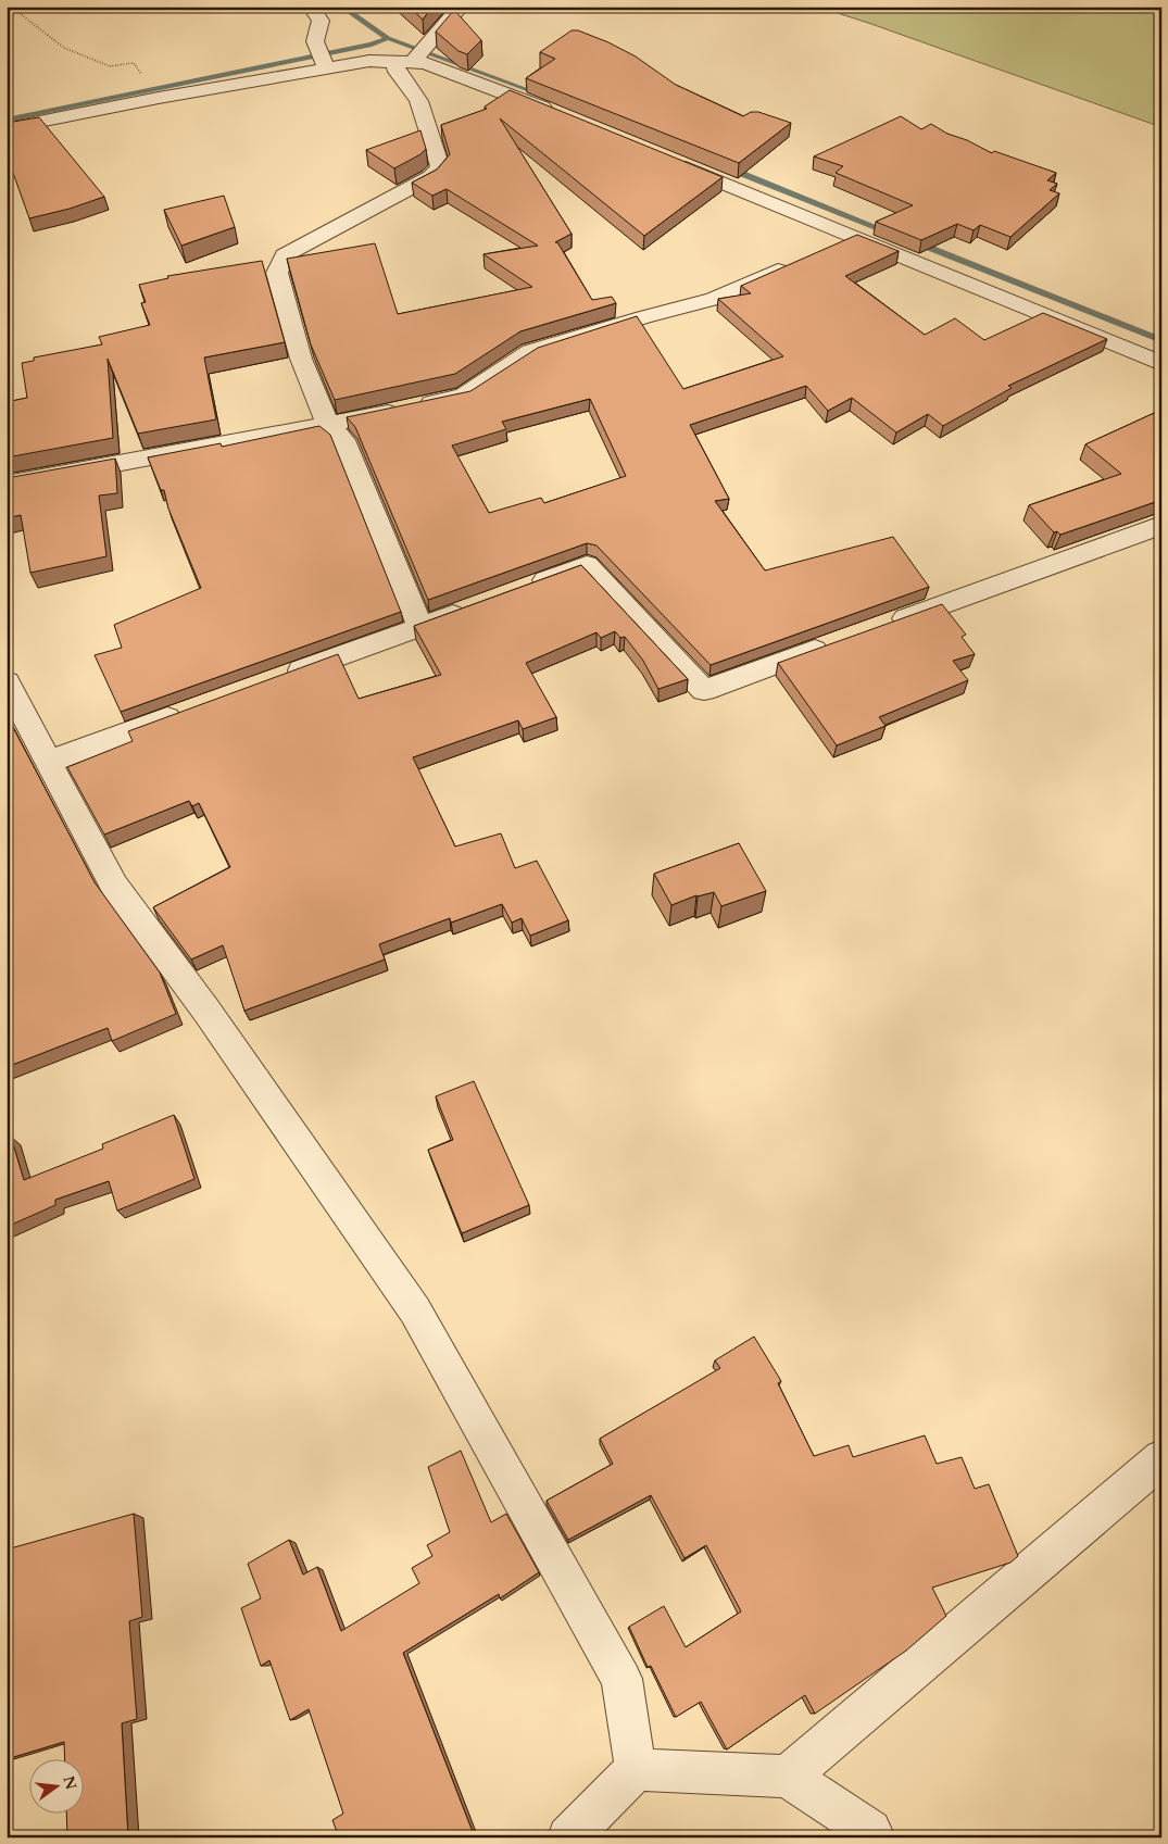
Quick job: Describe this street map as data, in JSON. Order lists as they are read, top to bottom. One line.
{"north":"right"}
